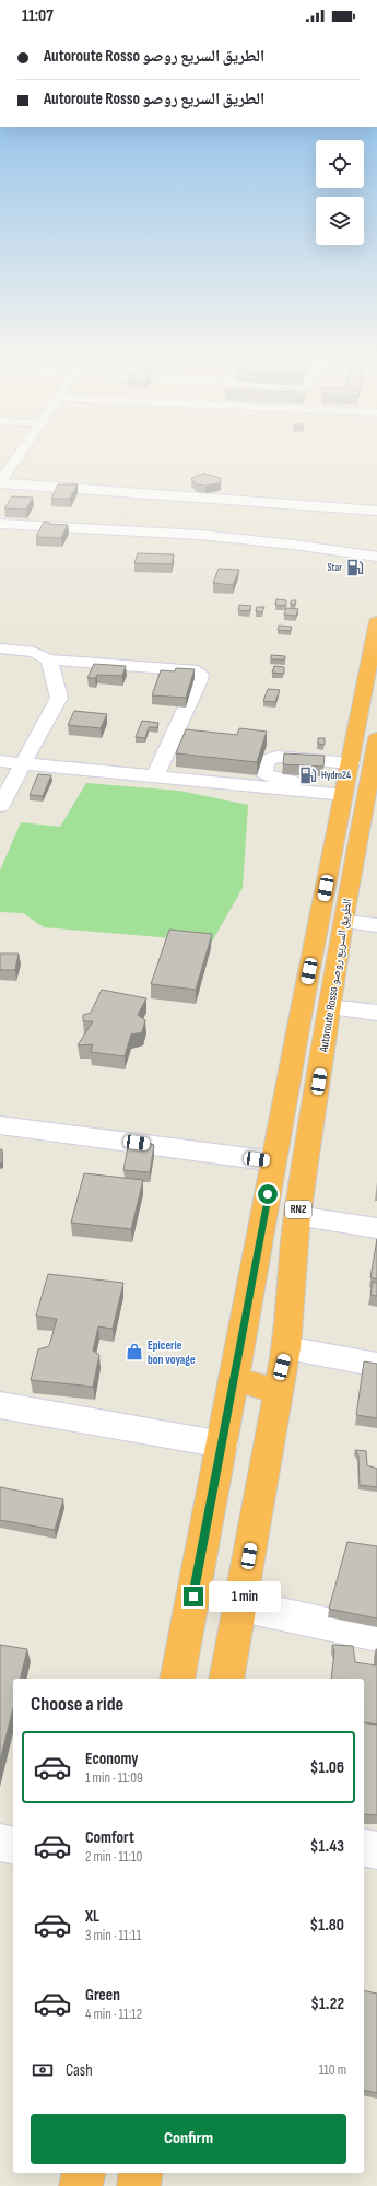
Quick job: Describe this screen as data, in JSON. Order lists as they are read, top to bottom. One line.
{"streets":{"highway":["Autoroute Rosso الطريق السريع روصو","RN2"]},"places":{"fuel station":["Star","Hydro24"],"shop":["Epicerie bon voyage"]},"page":{"status":"11:07","banner":["Autoroute Rosso الطريق السريع روصو","Autoroute Rosso الطريق السريع روصو"],"bubble":"1 min","heading":"Choose a ride","list":[{"name":"Economy","note":"1 min · 11:09","value":"$1.06"},{"name":"Comfort","note":"2 min · 11:10","value":"$1.43"},{"name":"XL","note":"3 min · 11:11","value":"$1.80"},{"name":"Green","note":"4 min · 11:12","value":"$1.22"}],"pay":["Cash","110 m"],"buttons":"Confirm"}}
